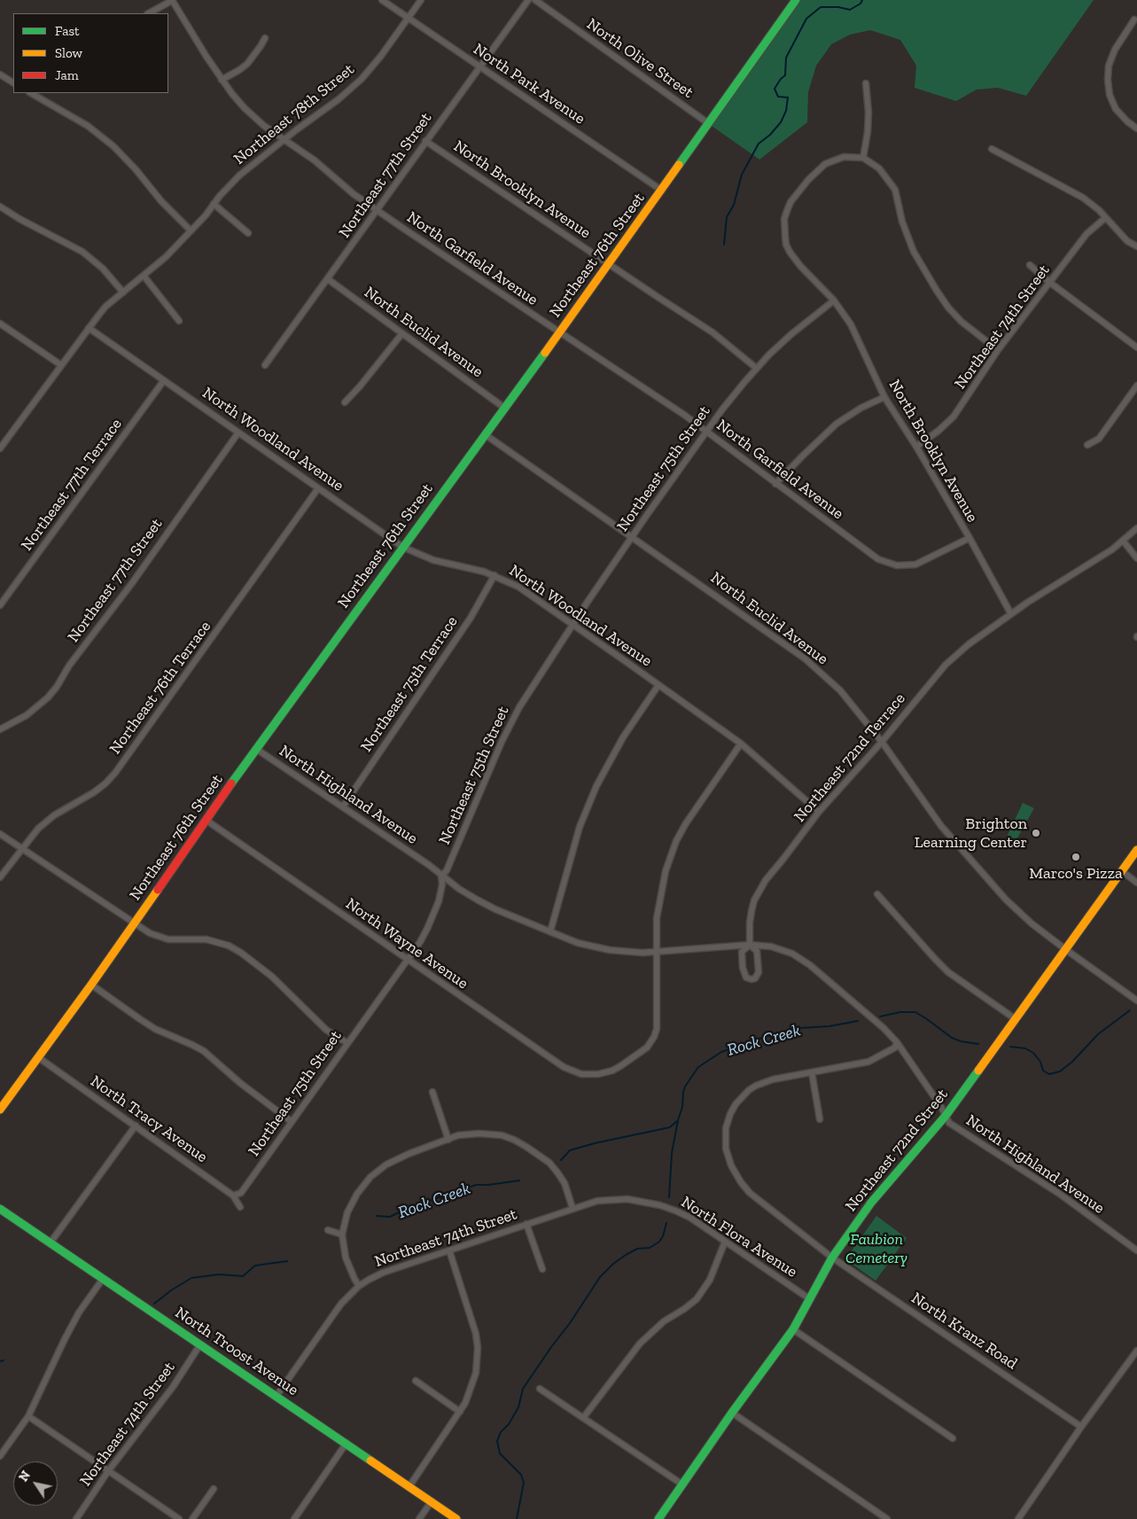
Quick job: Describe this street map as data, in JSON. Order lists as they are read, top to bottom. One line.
{"streets":{"street":["North Olive Street","North Park Avenue","Northeast 78th Street","Northeast 77th Street","North Brooklyn Avenue","Northeast 76th Street","North Garfield Avenue","Northeast 74th Street","North Euclid Avenue","North Woodland Avenue","Northeast 75th Street","Northeast 77th Terrace","Northeast 75th Terrace","Northeast 76th Terrace","Northeast 72nd Terrace","North Highland Avenue","North Wayne Avenue","North Tracy Avenue","Northeast 72nd Street","North Flora Avenue","North Kranz Road","North Troost Avenue"]},"crossings":[["North Olive Street","Northeast 76th Street"],["North Park Avenue","Northeast 78th Street"],["North Park Avenue","Northeast 77th Street"],["North Park Avenue","Northeast 76th Street"],["Northeast 78th Street","North Garfield Avenue"],["Northeast 78th Street","North Woodland Avenue"],["Northeast 77th Street","North Brooklyn Avenue"],["Northeast 77th Street","North Garfield Avenue"],["Northeast 77th Street","North Euclid Avenue"],["Northeast 77th Street","North Woodland Avenue"],["North Brooklyn Avenue","Northeast 76th Street"],["North Brooklyn Avenue","North Garfield Avenue"],["North Brooklyn Avenue","Northeast 74th Street"],["North Brooklyn Avenue","Northeast 75th Street"],["North Brooklyn Avenue","Northeast 72nd Terrace"],["Northeast 76th Street","North Garfield Avenue"],["Northeast 76th Street","North Euclid Avenue"],["Northeast 76th Street","North Woodland Avenue"],["Northeast 76th Street","North Highland Avenue"],["Northeast 76th Street","North Wayne Avenue"],["Northeast 76th Street","North Tracy Avenue"],["North Garfield Avenue","Northeast 75th Street"],["Northeast 74th Street","North Flora Avenue"],["Northeast 74th Street","North Troost Avenue"],["North Euclid Avenue","Northeast 75th Street"],["North Euclid Avenue","Northeast 72nd Terrace"],["North Euclid Avenue","Northeast 72nd Street"],["North Woodland Avenue","Northeast 75th Street"],["North Woodland Avenue","Northeast 77th Terrace"],["North Woodland Avenue","Northeast 75th Terrace"],["North Woodland Avenue","Northeast 76th Terrace"],["North Woodland Avenue","Northeast 72nd Terrace"],["Northeast 75th Street","North Highland Avenue"],["Northeast 75th Street","North Wayne Avenue"],["Northeast 75th Street","North Tracy Avenue"],["Northeast 75th Terrace","North Highland Avenue"],["Northeast 72nd Terrace","North Highland Avenue"],["North Highland Avenue","North Wayne Avenue"],["North Highland Avenue","Northeast 72nd Street"],["North Highland Avenue","North Kranz Road"],["Northeast 72nd Street","North Flora Avenue"],["Northeast 72nd Street","North Kranz Road"]],"water":["Rock Creek"],"parks":["Faubion Cemetery"],"places":["Brighton Learning Center","Marco's Pizza"],"legend":["Fast","Slow","Jam"],"north":"top left"}
